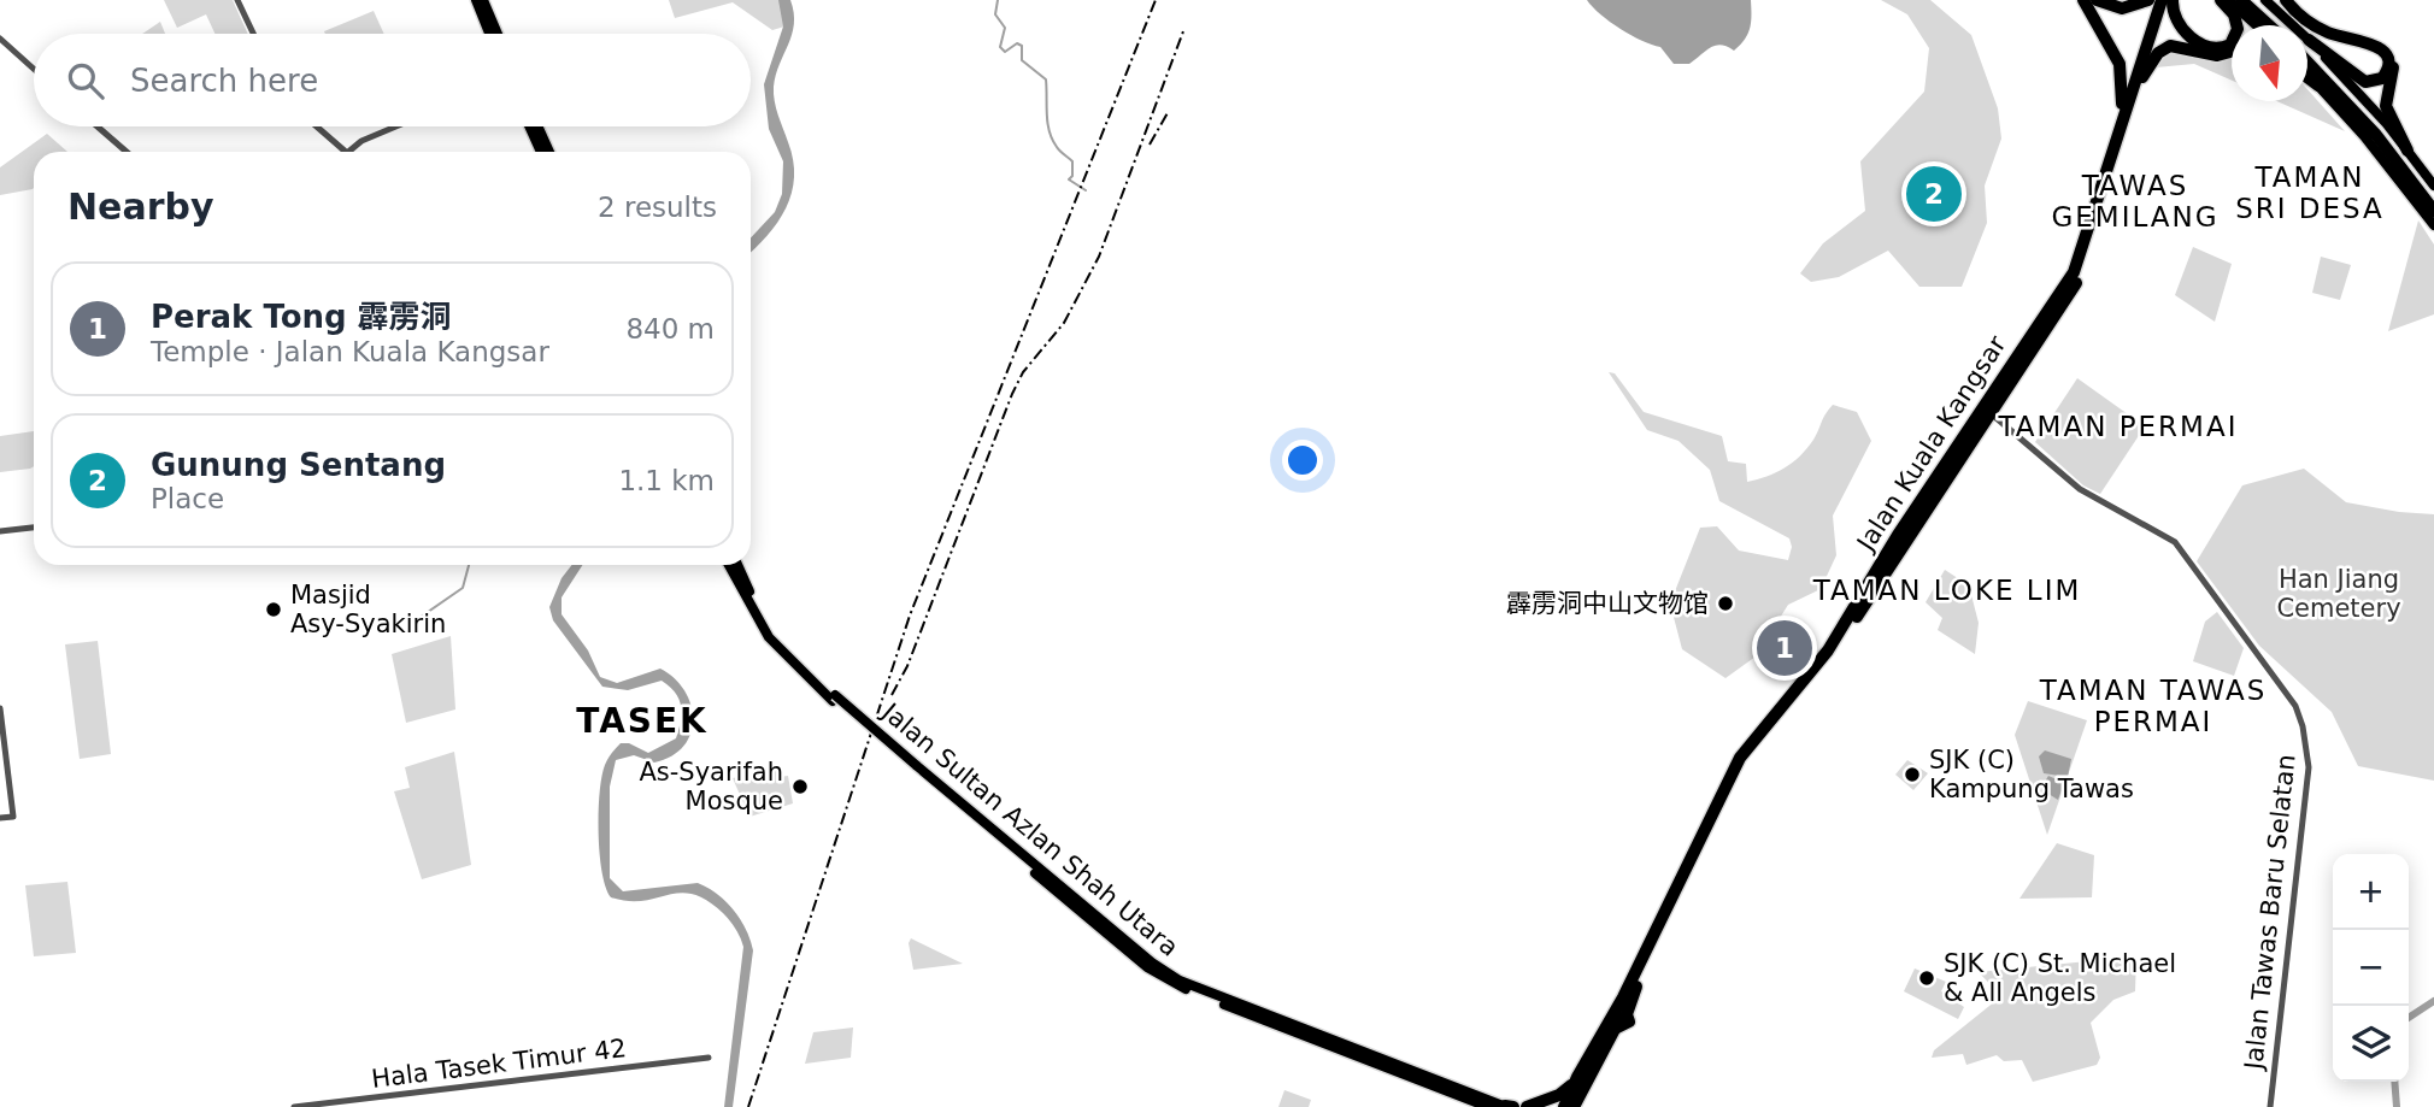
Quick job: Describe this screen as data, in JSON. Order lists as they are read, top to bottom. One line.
{"streets":{"highway":["Jalan Kuala Kangsar"],"main road":["Jalan Sultan Azlan Shah Utara"],"street":["Jalan Tawas Baru Selatan","Hala Tasek Timur 42"]},"crossings":[["Jalan Kuala Kangsar","Jalan Tawas Baru Selatan"]],"districts":["TAMAN SRI DESA","TAWAS GEMILANG","TAMAN PERMAI","TAMAN LOKE LIM","TAMAN TAWAS PERMAI","TASEK"],"parks":["Han Jiang Cemetery"],"places":["霹雳洞中山文物馆","Masjid Asy-Syakirin","SJK (C) Kampung Tawas","As-Syarifah Mosque","SJK (C) St. Michael & All Angels"],"north":"bottom","page":{"search":"Search here","heading":["Nearby","2 results"],"pins":["2","1"],"list":[{"mark":"1","name":"Perak Tong 霹雳洞","note":"Temple · Jalan Kuala Kangsar","value":"840 m"},{"mark":"2","name":"Gunung Sentang","note":"Place","value":"1.1 km"}],"map_buttons":["+","−"]}}
